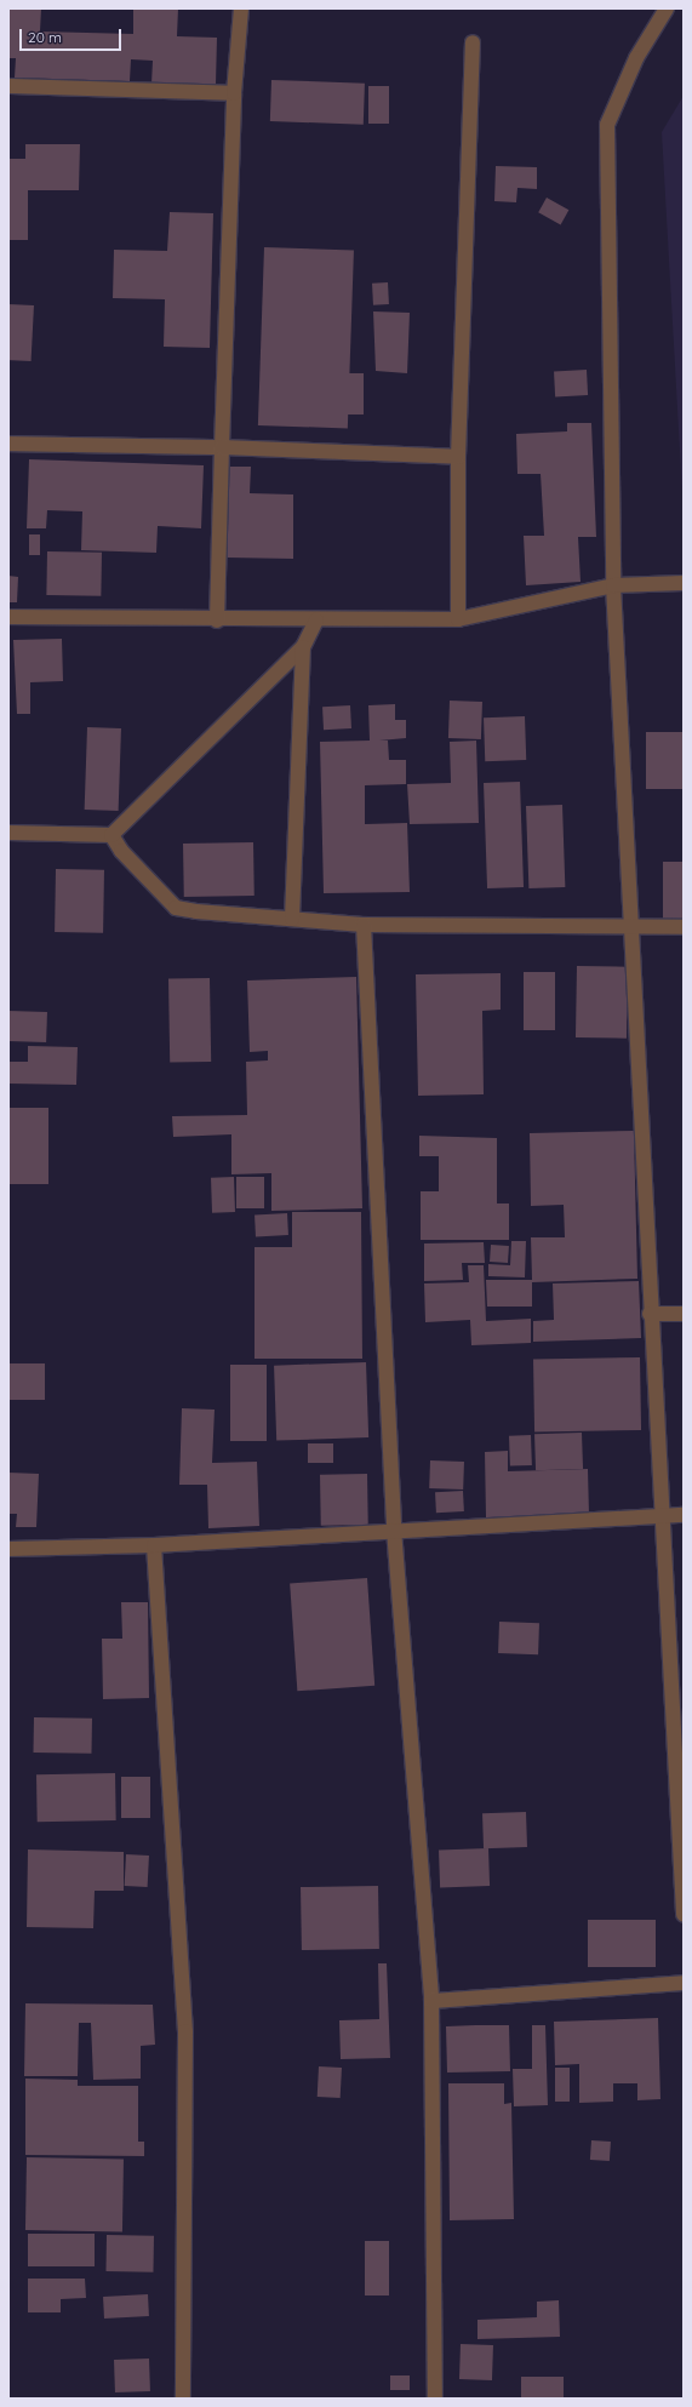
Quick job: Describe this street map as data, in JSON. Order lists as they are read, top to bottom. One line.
{"scale_bar":"20 m"}
